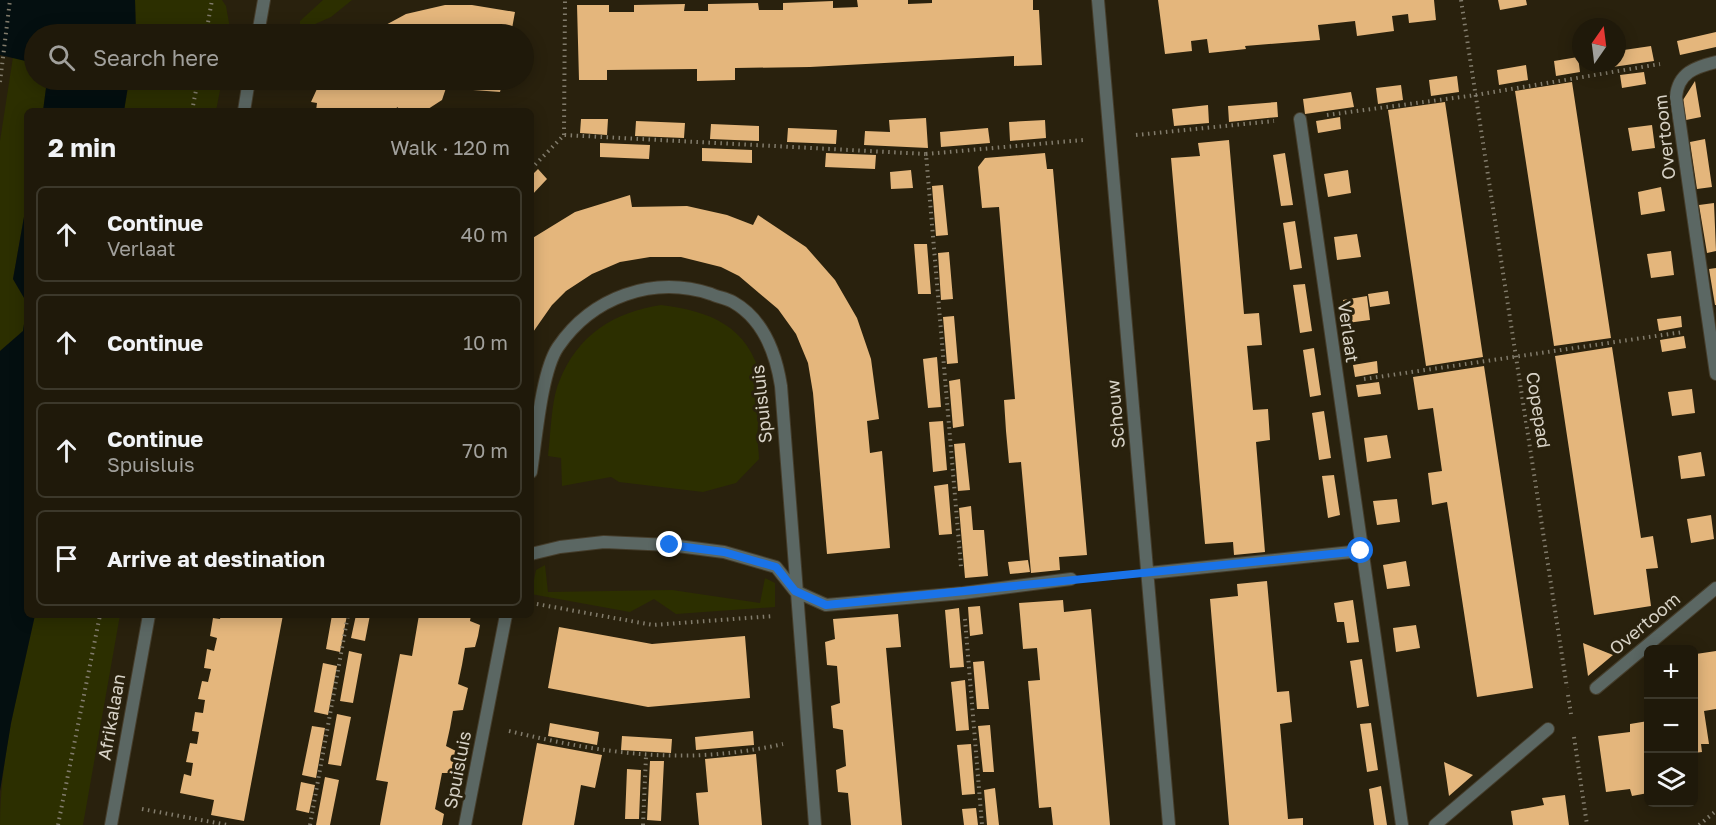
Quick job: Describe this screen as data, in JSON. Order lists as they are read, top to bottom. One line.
{"streets":{"street":["Overtoom","Verlaat","Spuisluis","Schouw","Afrikalaan"],"path":["Copepad"]},"north":"top","page":{"search":"Search here","heading":["2 min","Walk · 120 m"],"list":[["Continue","Verlaat","40 m"],["Continue","10 m"],["Continue","Spuisluis","70 m"],"Arrive at destination"],"map_buttons":["+","−"]}}
